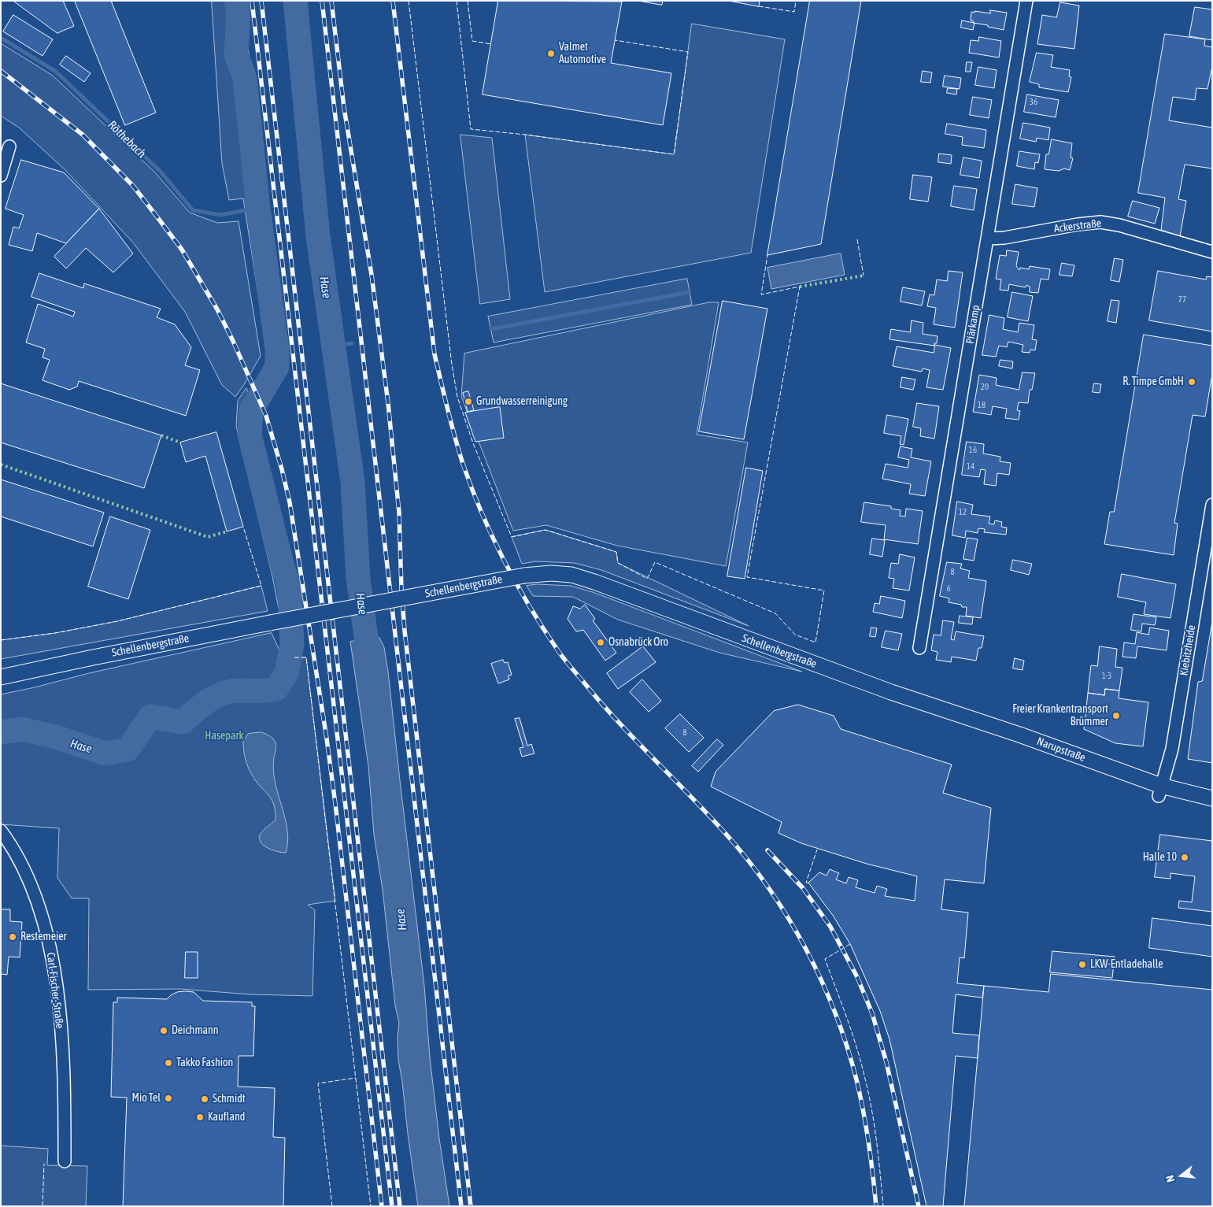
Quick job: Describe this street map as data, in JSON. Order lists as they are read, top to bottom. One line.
{"streets":{"street":["Ackerstraße","Piärkamp","Schellenbergstraße","Kiebitzheide","Narupstraße","Carl-Fischer-Straße"]},"crossings":[["Ackerstraße","Piärkamp"],["Schellenbergstraße","Narupstraße"],["Kiebitzheide","Narupstraße"]],"water":["Röthebach","Hase"],"parks":["Hasepark"],"places":["Valmet Automotive","R. Timpe GmbH","Grundwasserreinigung","Osnabrück Oro","Freier Krankentransport Brümmer","Halle 10","Restemeier","LKW-Entladehalle","Deichmann","Takko Fashion","Mio Tel","Schmidt","Kaufland"],"house_numbers":["36","77","20","18","16","14","12","8","6","1-3","8"],"north":"left"}
